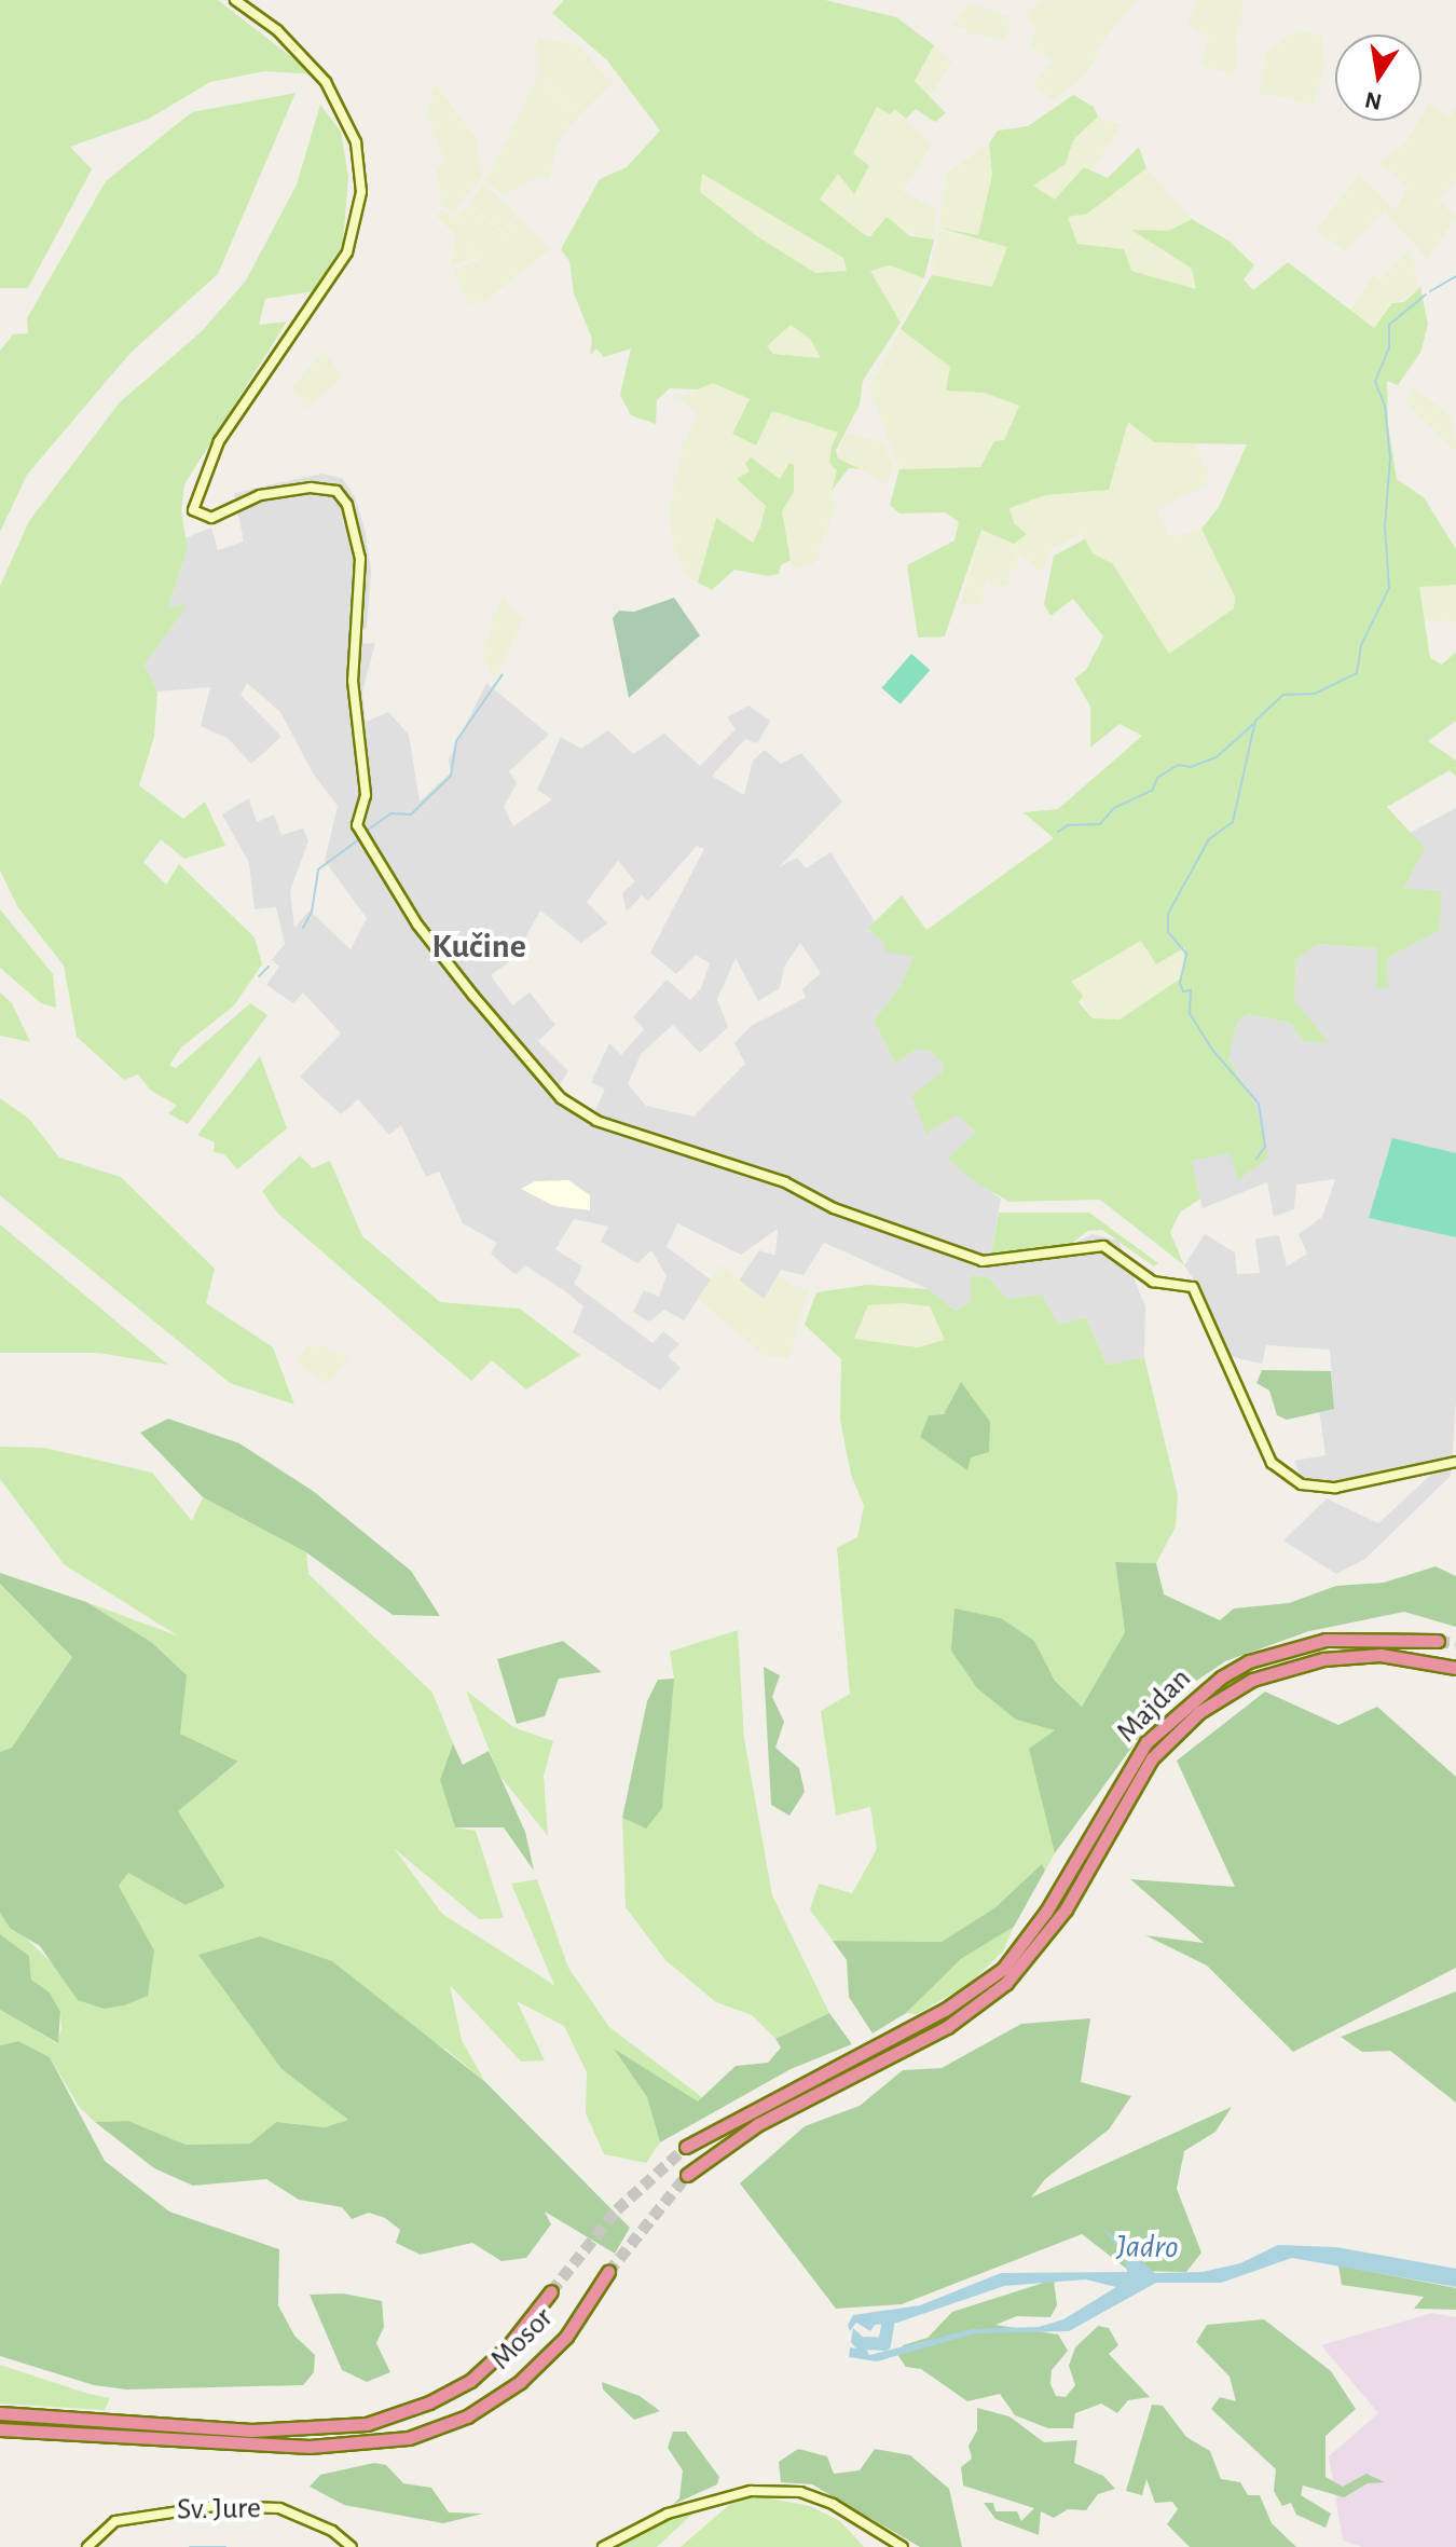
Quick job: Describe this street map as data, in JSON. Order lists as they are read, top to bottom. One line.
{"streets":{"highway":["Majdan","Mosor"],"main road":["Sv. Jure"]},"districts":["Kučine"],"water":["Jadro"],"north":"bottom"}
